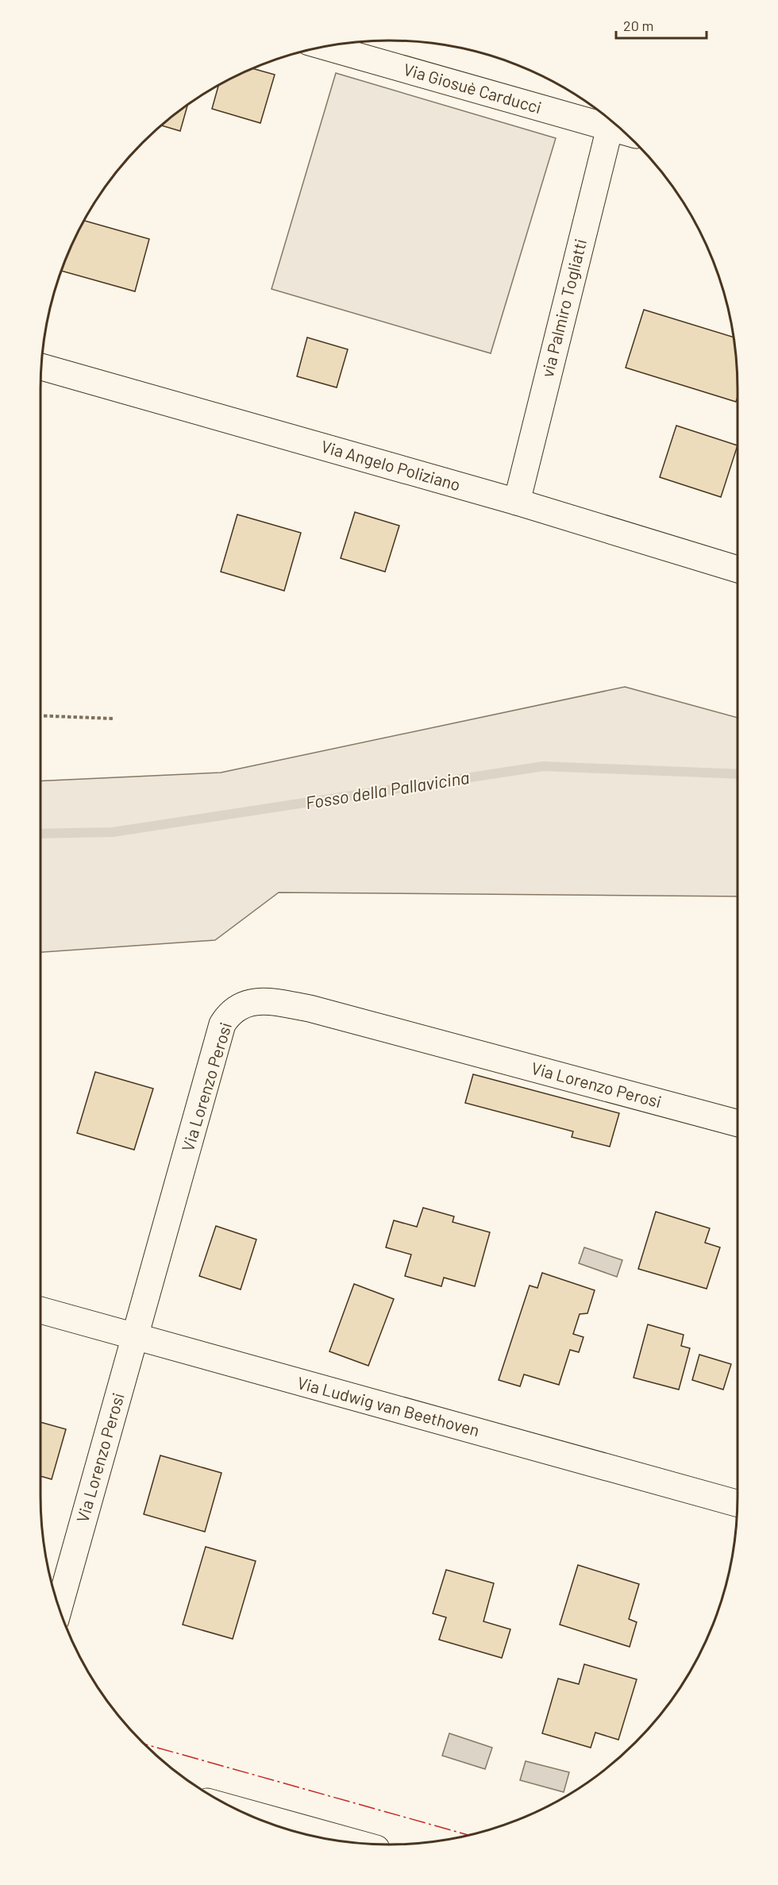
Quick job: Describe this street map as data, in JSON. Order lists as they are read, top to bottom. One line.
{"streets":{"street":["Via Giosuè Carducci","via Palmiro Togliatti","Via Angelo Poliziano","Via Lorenzo Perosi","Via Ludwig van Beethoven"]},"crossings":[["Via Giosuè Carducci","via Palmiro Togliatti"],["via Palmiro Togliatti","Via Angelo Poliziano"],["Via Lorenzo Perosi","Via Ludwig van Beethoven"]],"water":["Fosso della Pallavicina"],"scale_bar":"20 m"}
